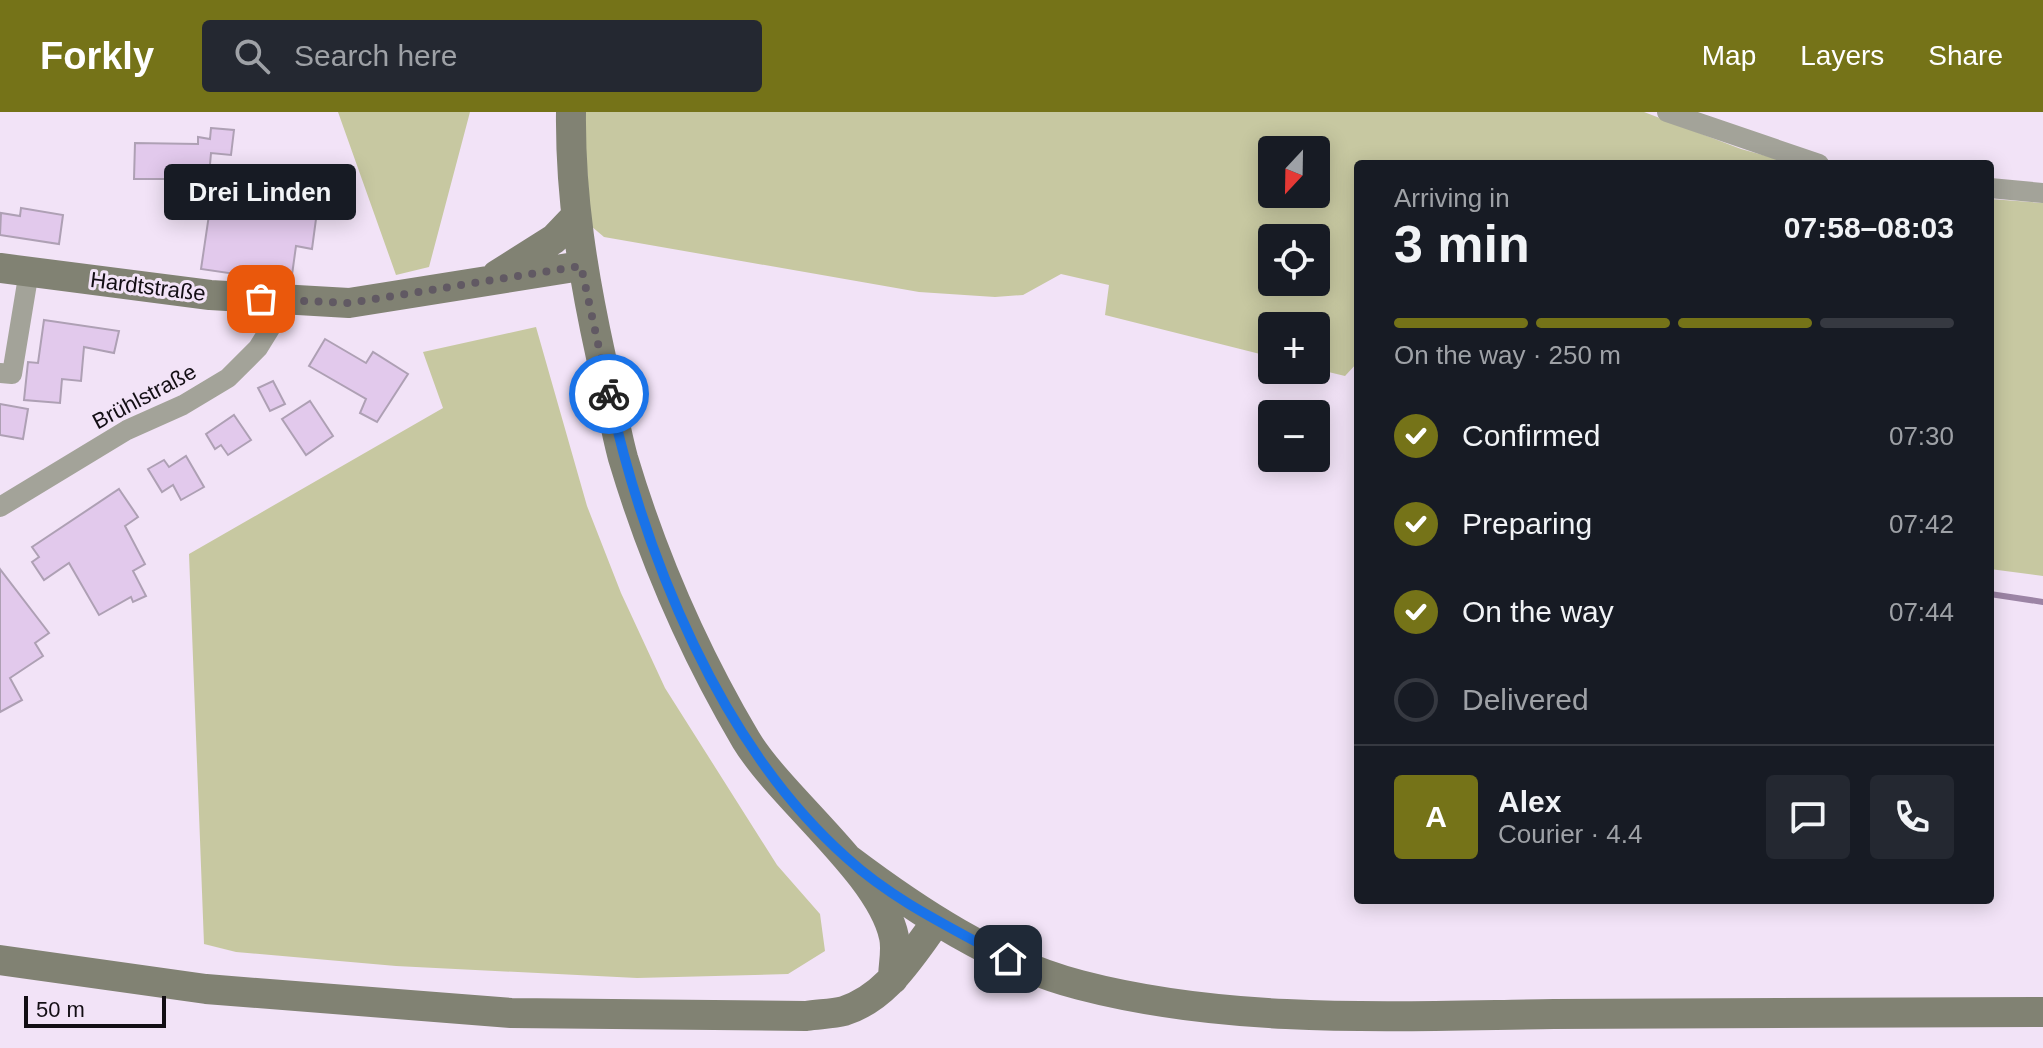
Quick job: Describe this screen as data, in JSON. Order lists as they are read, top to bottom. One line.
{"streets":{"main road":["Hardtstraße"],"street":["Brühlstraße"]},"crossings":[["Hardtstraße","Brühlstraße"]],"places":["Drei Linden"],"scale_bar":"50 m","north":"bottom","page":{"header":"Forkly","search":"Search here","nav":["Map","Layers","Share"],"map_buttons":["+","−"],"heading":["3 min","Arriving in","07:58–08:03"],"panel":["Alex","Courier · 4.4"],"bubble":"Drei Linden","bar":"On the way · 250 m","list":[["Confirmed","07:30"],["Preparing","07:42"],["On the way","07:44"],"Delivered"],"round":"A","scale":"50 m"}}
